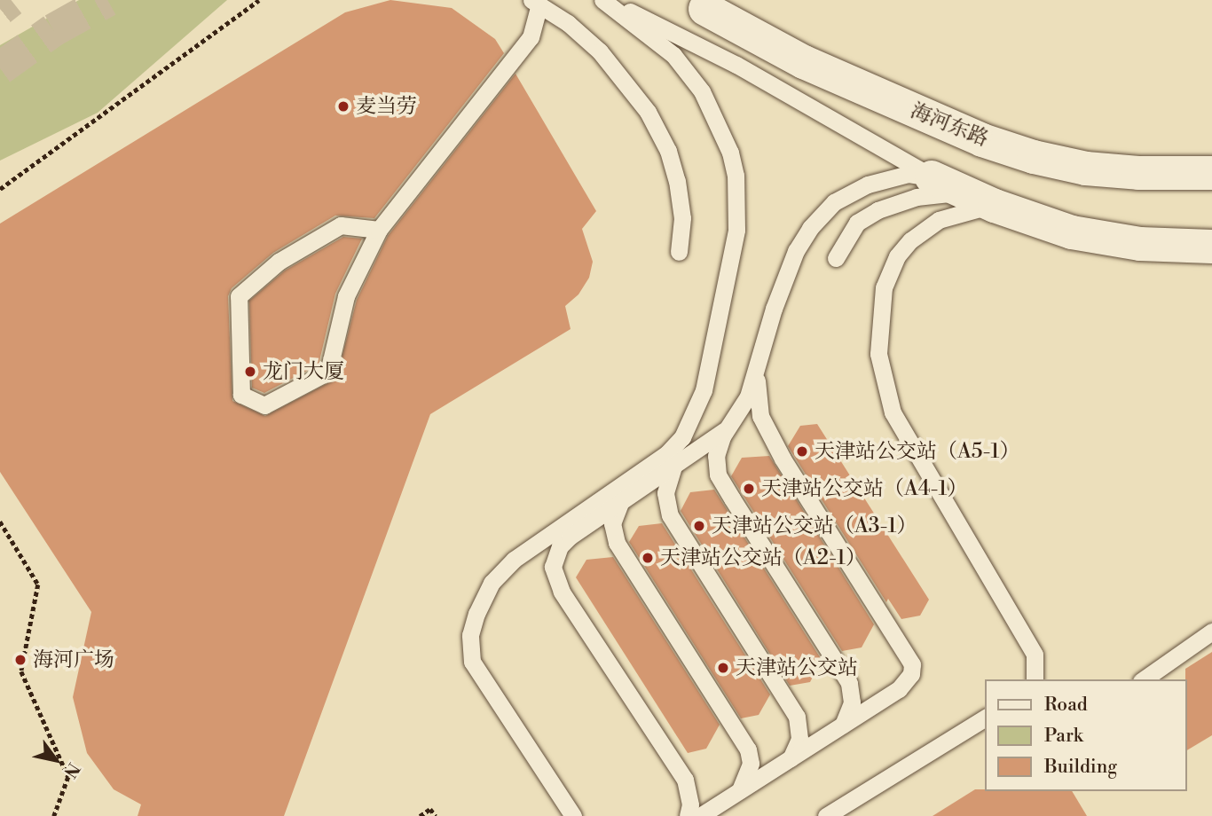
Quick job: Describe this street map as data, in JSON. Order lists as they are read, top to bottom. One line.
{"streets":{"main road":["海河东路"]},"places":["麦当劳","龙门大厦","天津站公交站（A5-1）","天津站公交站（A4-1）","天津站公交站（A3-1）","天津站公交站（A2-1）","海河广场","天津站公交站"],"legend":["Road","Park","Building"],"north":"bottom right"}
